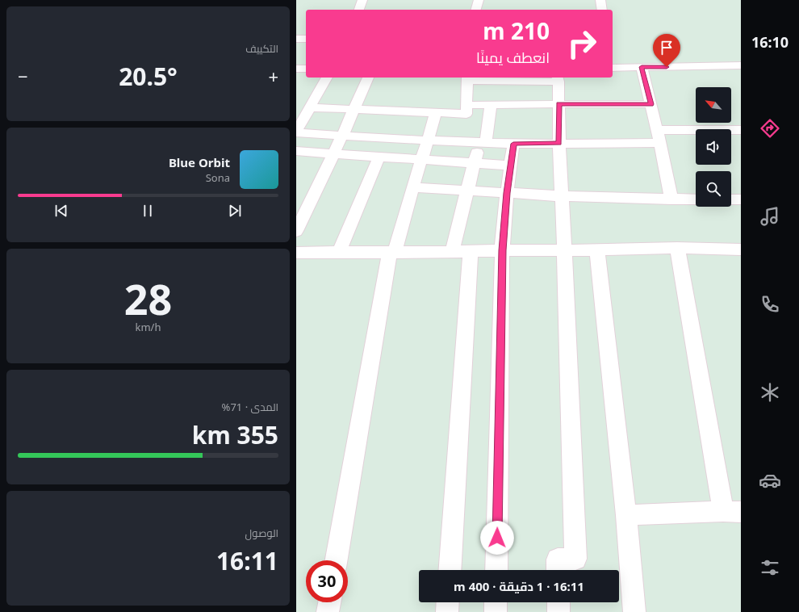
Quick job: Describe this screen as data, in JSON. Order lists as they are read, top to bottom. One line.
{"north":"top left","page":{"tabs":"16:10","tile":["التكييف",["28","km/h"],["المدى · 71%","355 km"],["الوصول","16:11"]],"turn":["210 m","انعطف يمينًا"],"heat":["−","20.5°","+"],"song":["Blue Orbit","Sona"],"limit":"30","trip":"16:11 · 1 دقيقة · 400 m"}}
